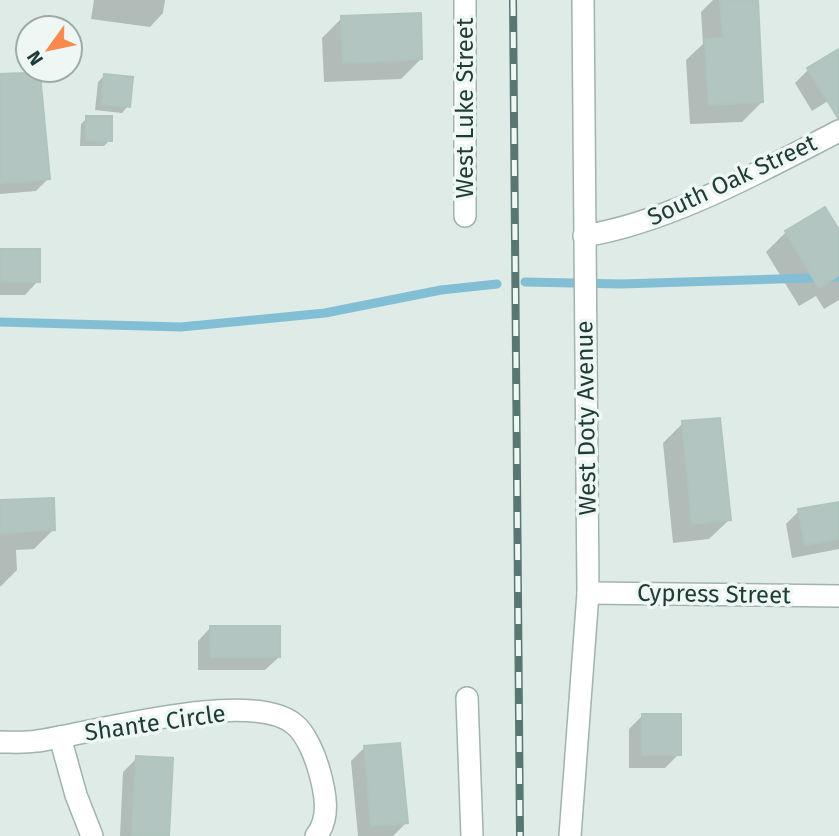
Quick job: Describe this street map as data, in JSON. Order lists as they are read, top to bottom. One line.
{"streets":{"street":["West Luke Street","South Oak Street","West Doty Avenue","Cypress Street","Shante Circle"]},"crossings":[["South Oak Street","West Doty Avenue"],["West Doty Avenue","Cypress Street"]],"north":"bottom left"}
